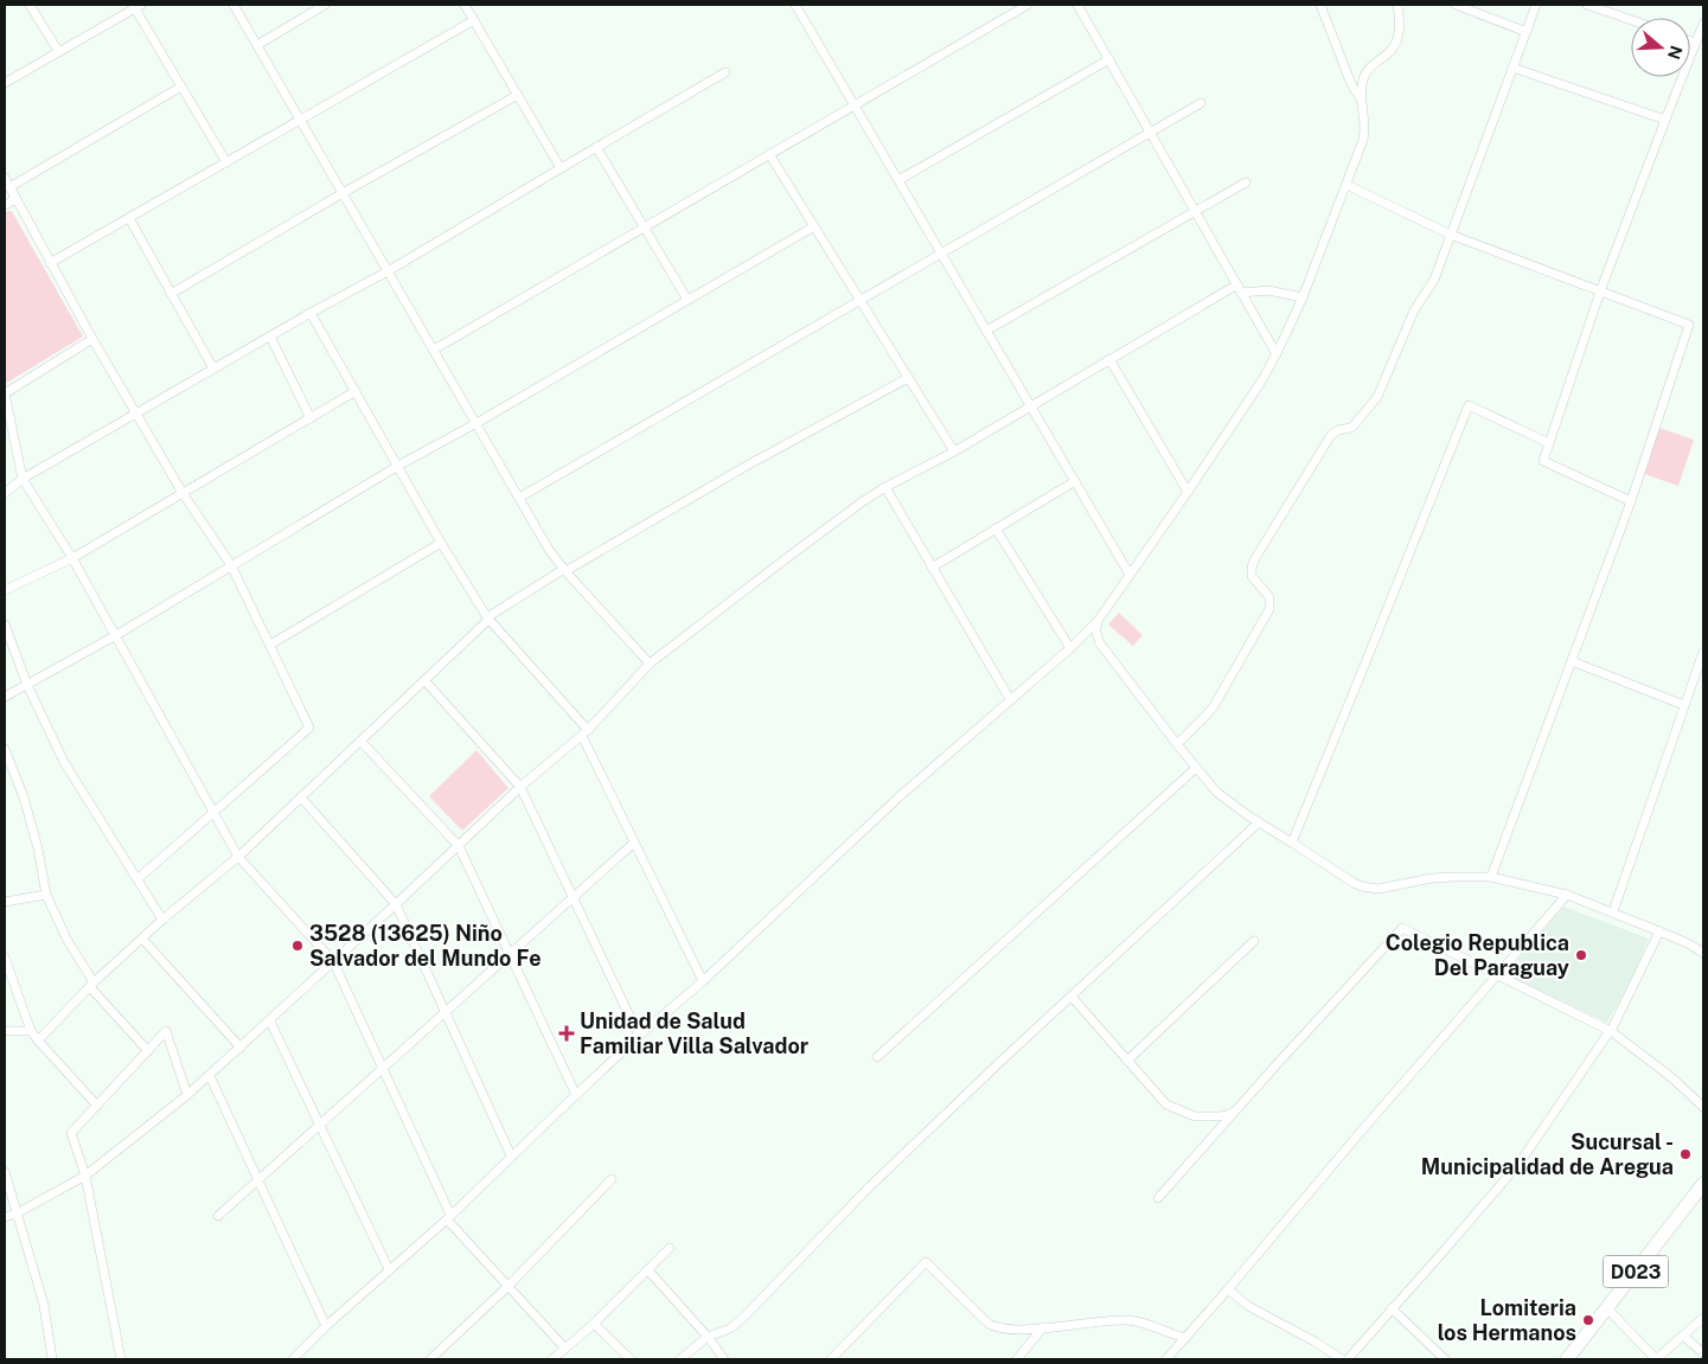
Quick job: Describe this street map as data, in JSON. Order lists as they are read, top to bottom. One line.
{"streets":{"main road":["D023"]},"places":{"other":["3528 (13625) Niño Salvador del Mundo Fe","Colegio Republica Del Paraguay","Sucursal - Municipalidad de Aregua","Lomiteria los Hermanos"],"health":["Unidad de Salud Familiar Villa Salvador"]},"north":"right"}
